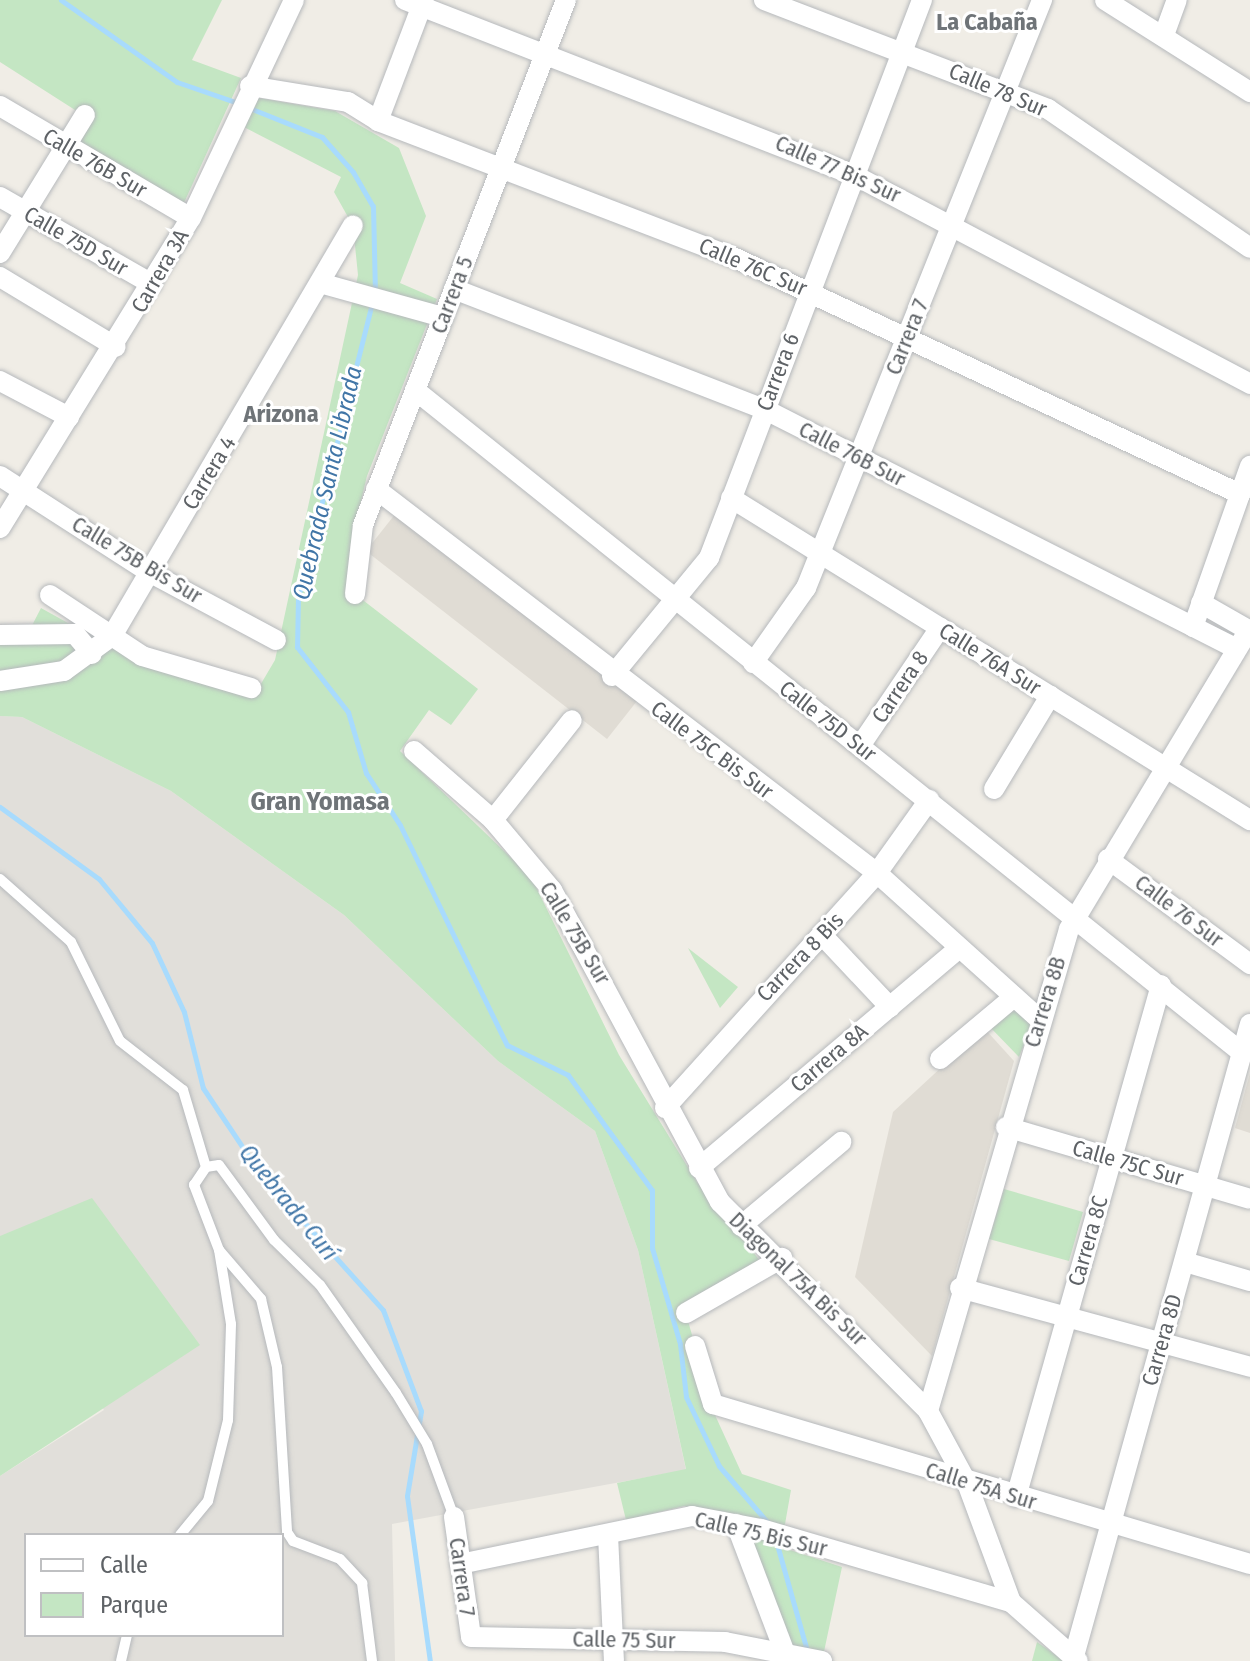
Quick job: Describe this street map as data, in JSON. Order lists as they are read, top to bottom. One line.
{"streets":{"street":["Calle 78 Sur","Calle 76B Sur","Calle 77 Bis Sur","Calle 75D Sur","Calle 76C Sur","Carrera 3A","Carrera 5","Carrera 7","Carrera 6","Carrera 4","Calle 75B Bis Sur","Calle 76A Sur","Carrera 8","Calle 75C Bis Sur","Calle 76 Sur","Calle 75B Sur","Carrera 8 Bis","Carrera 8B","Carrera 8A","Calle 75C Sur","Carrera 8C","Diagonal 75A Bis Sur","Carrera 8D","Calle 75A Sur","Calle 75 Bis Sur","Calle 75 Sur"]},"crossings":[["Calle 78 Sur","Carrera 7"],["Calle 78 Sur","Carrera 6"],["Calle 76B Sur","Carrera 3A"],["Calle 76B Sur","Carrera 5"],["Calle 76B Sur","Carrera 7"],["Calle 76B Sur","Carrera 6"],["Calle 76B Sur","Carrera 8B"],["Calle 77 Bis Sur","Carrera 5"],["Calle 77 Bis Sur","Carrera 7"],["Calle 77 Bis Sur","Carrera 6"],["Calle 75D Sur","Carrera 3A"],["Calle 75D Sur","Carrera 5"],["Calle 75D Sur","Carrera 7"],["Calle 75D Sur","Carrera 6"],["Calle 75D Sur","Carrera 8"],["Calle 75D Sur","Carrera 8 Bis"],["Calle 75D Sur","Carrera 8B"],["Calle 75D Sur","Carrera 8C"],["Calle 75D Sur","Carrera 8D"],["Calle 76C Sur","Carrera 3A"],["Calle 76C Sur","Carrera 5"],["Calle 76C Sur","Carrera 7"],["Calle 76C Sur","Carrera 6"],["Carrera 3A","Calle 75B Bis Sur"],["Carrera 5","Calle 75C Bis Sur"],["Carrera 7","Calle 76A Sur"],["Carrera 7","Calle 75 Bis Sur"],["Carrera 7","Calle 75 Sur"],["Carrera 6","Calle 76A Sur"],["Carrera 6","Calle 75C Bis Sur"],["Carrera 4","Calle 75B Bis Sur"],["Calle 76A Sur","Carrera 8"],["Calle 76A Sur","Carrera 8B"],["Calle 75C Bis Sur","Carrera 8 Bis"],["Calle 75C Bis Sur","Carrera 8B"],["Calle 75C Bis Sur","Carrera 8A"],["Calle 76 Sur","Carrera 8B"],["Calle 75B Sur","Carrera 8 Bis"],["Calle 75B Sur","Diagonal 75A Bis Sur"],["Carrera 8 Bis","Diagonal 75A Bis Sur"],["Carrera 8B","Calle 75C Sur"],["Carrera 8B","Diagonal 75A Bis Sur"],["Carrera 8A","Diagonal 75A Bis Sur"],["Calle 75C Sur","Carrera 8C"],["Calle 75C Sur","Carrera 8D"],["Carrera 8C","Calle 75A Sur"],["Diagonal 75A Bis Sur","Calle 75A Sur"],["Diagonal 75A Bis Sur","Calle 75 Bis Sur"],["Carrera 8D","Calle 75A Sur"]],"districts":["La Cabaña","Arizona","Gran Yomasa"],"water":["Quebrada Santa Librada","Quebrada Curí"],"legend":["Calle","Parque"]}
